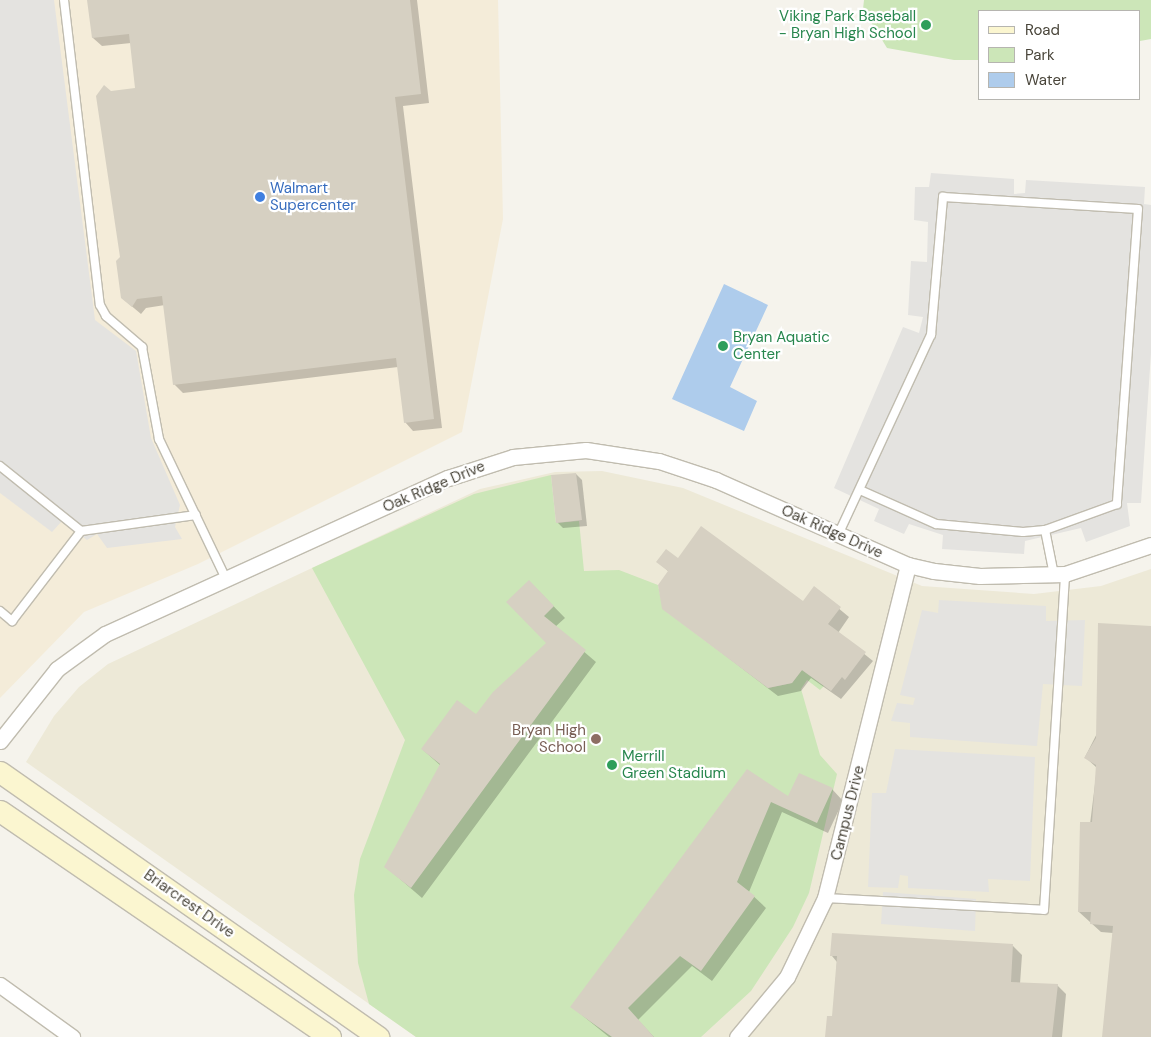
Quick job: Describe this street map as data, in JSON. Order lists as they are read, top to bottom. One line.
{"streets":{"main road":["Briarcrest Drive"],"street":["Oak Ridge Drive","Campus Drive"]},"crossings":[["Oak Ridge Drive","Campus Drive"]],"places":["Viking Park Baseball - Bryan High School","Walmart Supercenter","Bryan Aquatic Center","Bryan High School","Merrill Green Stadium"],"legend":["Road","Park","Water"]}
